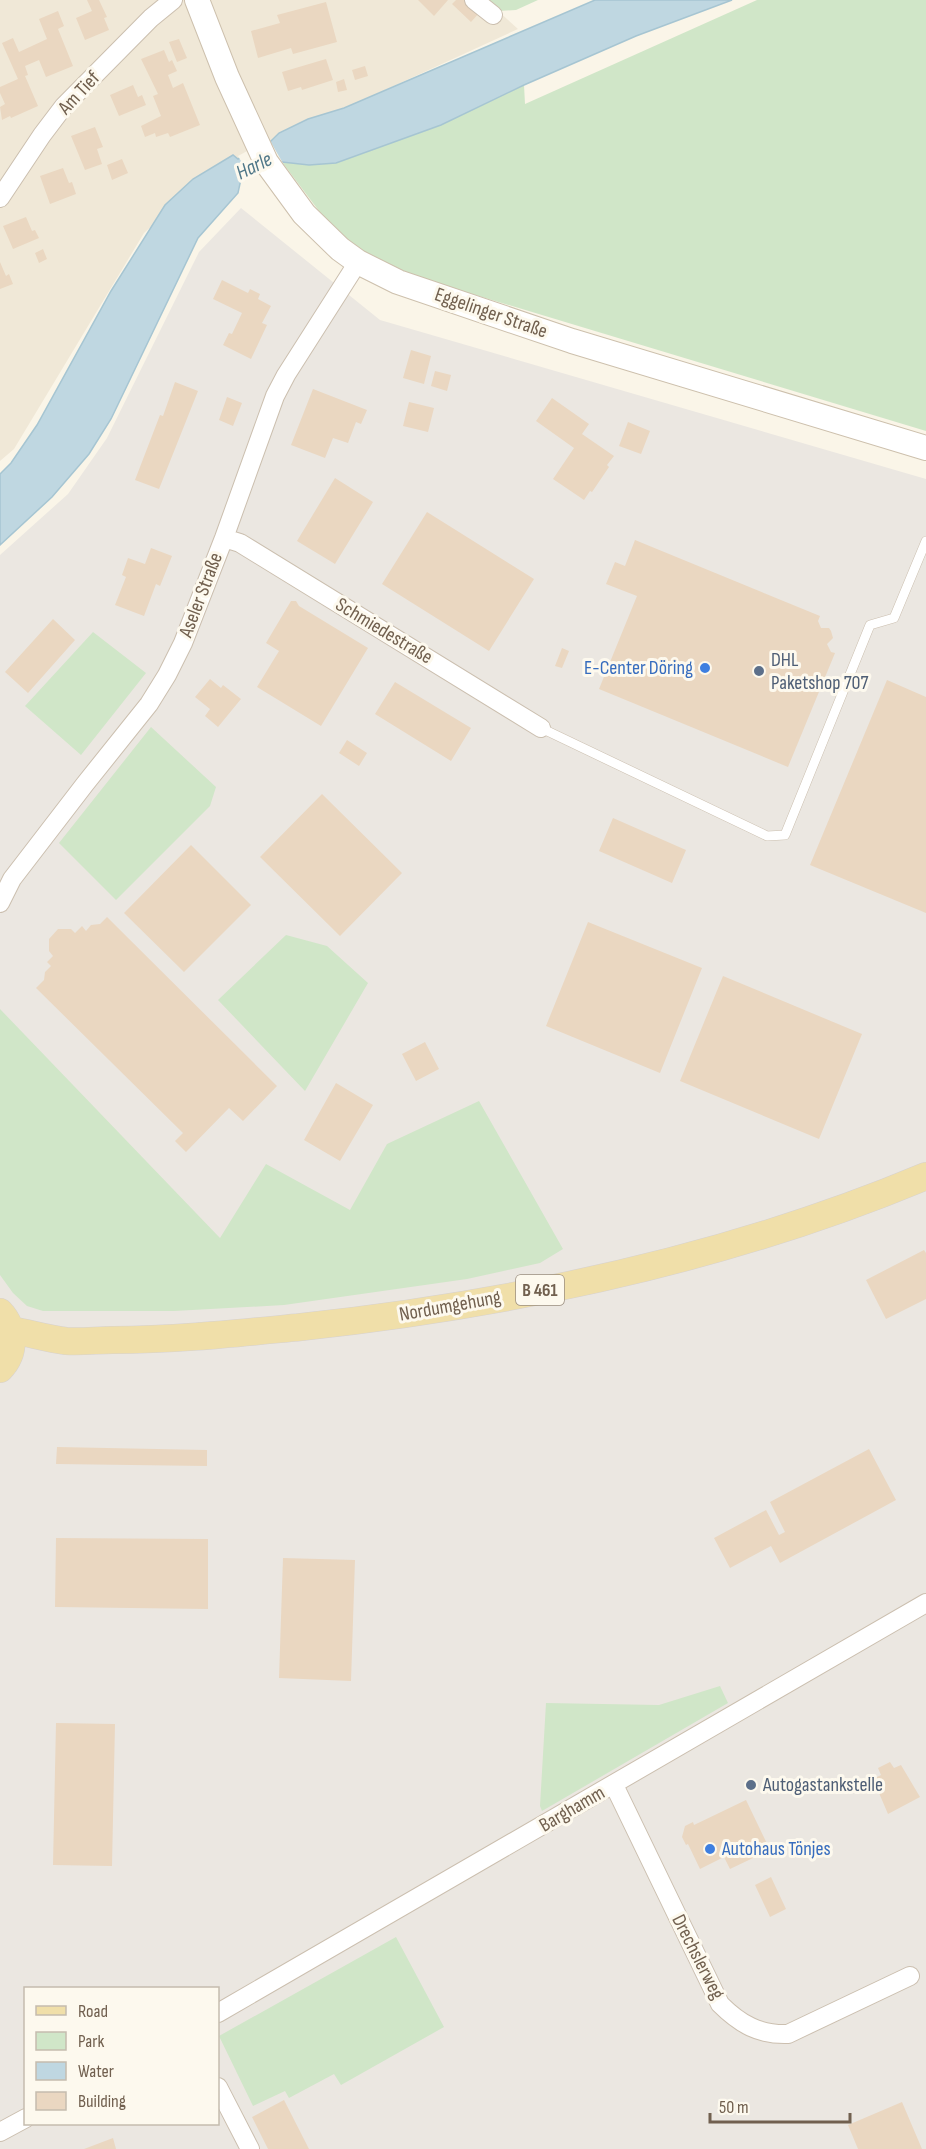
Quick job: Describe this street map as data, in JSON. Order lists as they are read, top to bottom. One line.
{"streets":{"main road":["B 461","Nordumgehung"],"street":["Am Tief","Eggelinger Straße","Aseler Straße","Schmiedestraße","Barghamm","Drechslerweg"]},"crossings":[["Eggelinger Straße","Aseler Straße"],["Aseler Straße","Schmiedestraße"],["Barghamm","Drechslerweg"]],"water":["Harle"],"places":["E-Center Döring","DHL Paketshop 707","Autogastankstelle","Autohaus Tönjes"],"legend":["Road","Park","Water","Building"],"scale_bar":"50 m"}
